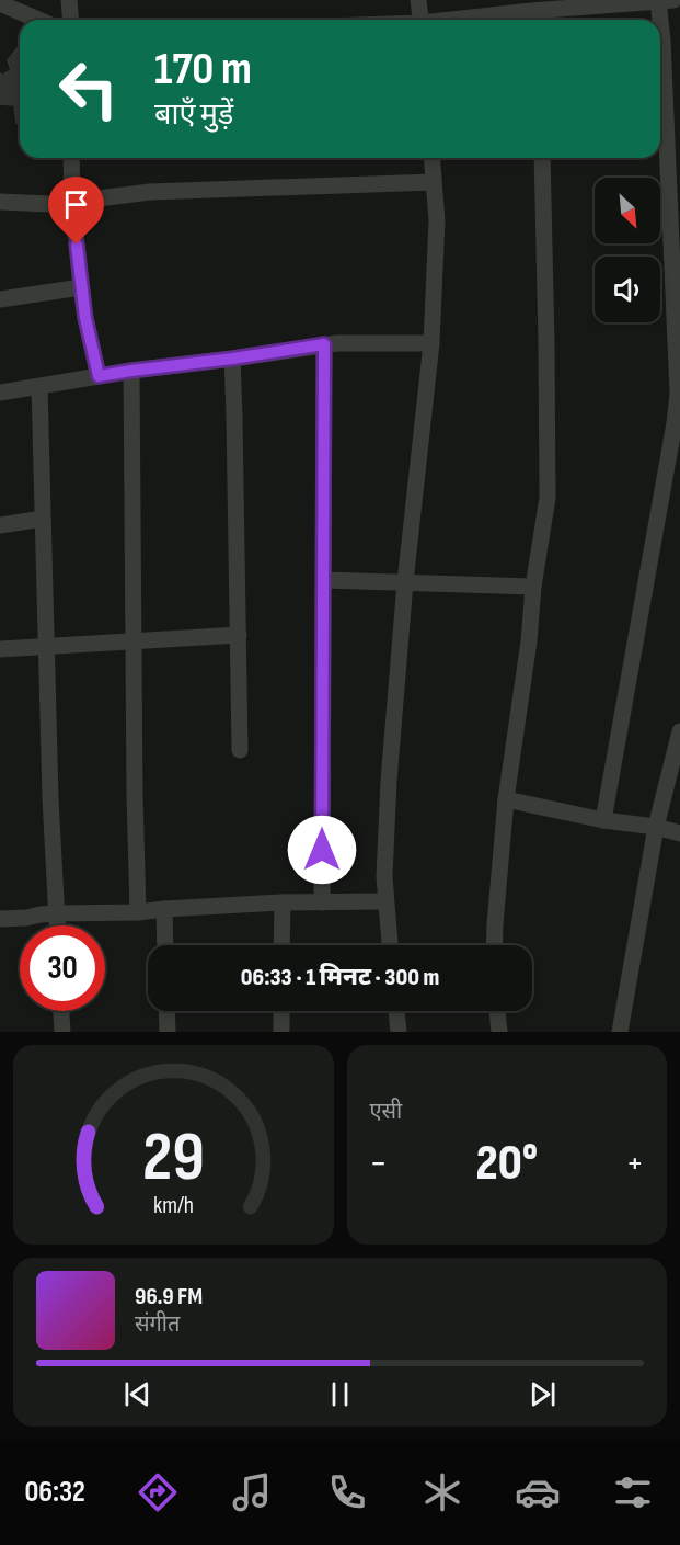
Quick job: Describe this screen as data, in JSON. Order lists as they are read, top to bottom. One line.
{"north":"bottom right","page":{"turn":["170 m","बाएँ मुड़ें"],"limit":"30","trip":"06:33 · 1 मिनट · 300 m","tile":"एसी","heat":["−","20°","+"],"song":["96.9 FM","संगीत"],"tabs":"06:32","gauge":["29","km/h"]}}
